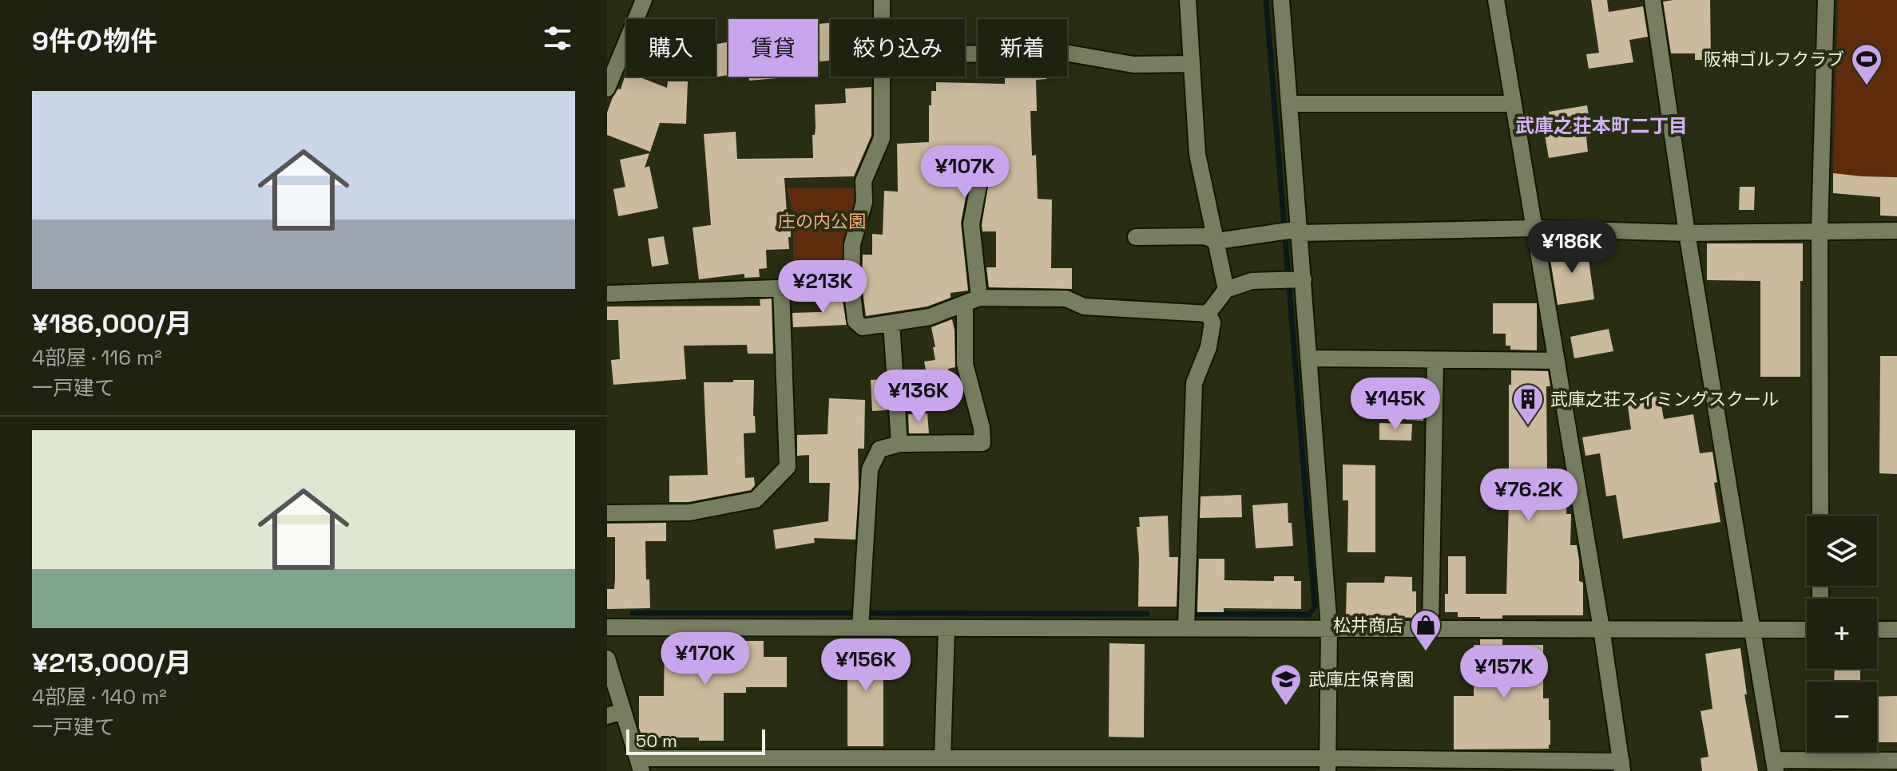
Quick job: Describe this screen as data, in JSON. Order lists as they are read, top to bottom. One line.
{"districts":["武庫之荘本町二丁目"],"parks":["庄の内公園"],"places":{"sports":["阪神ゴルフクラブ"],"building":["武庫之荘スイミングスクール"],"shop":["松井商店"],"school or university":["武庫庄保育園"]},"scale_bar":"50 m","page":{"heading":"9件の物件","chip":["購入","賃貸","絞り込み","新着"],"list":[{"name":"¥186,000/月","note":"4部屋 · 116 m² · 一戸建て"},{"name":"¥213,000/月","note":"4部屋 · 140 m² · 一戸建て"}],"price":["¥107K","¥186K","¥213K","¥136K","¥145K","¥76.2K","¥170K","¥156K","¥157K"],"map_buttons":["+","−"],"scale":"50 m"}}
